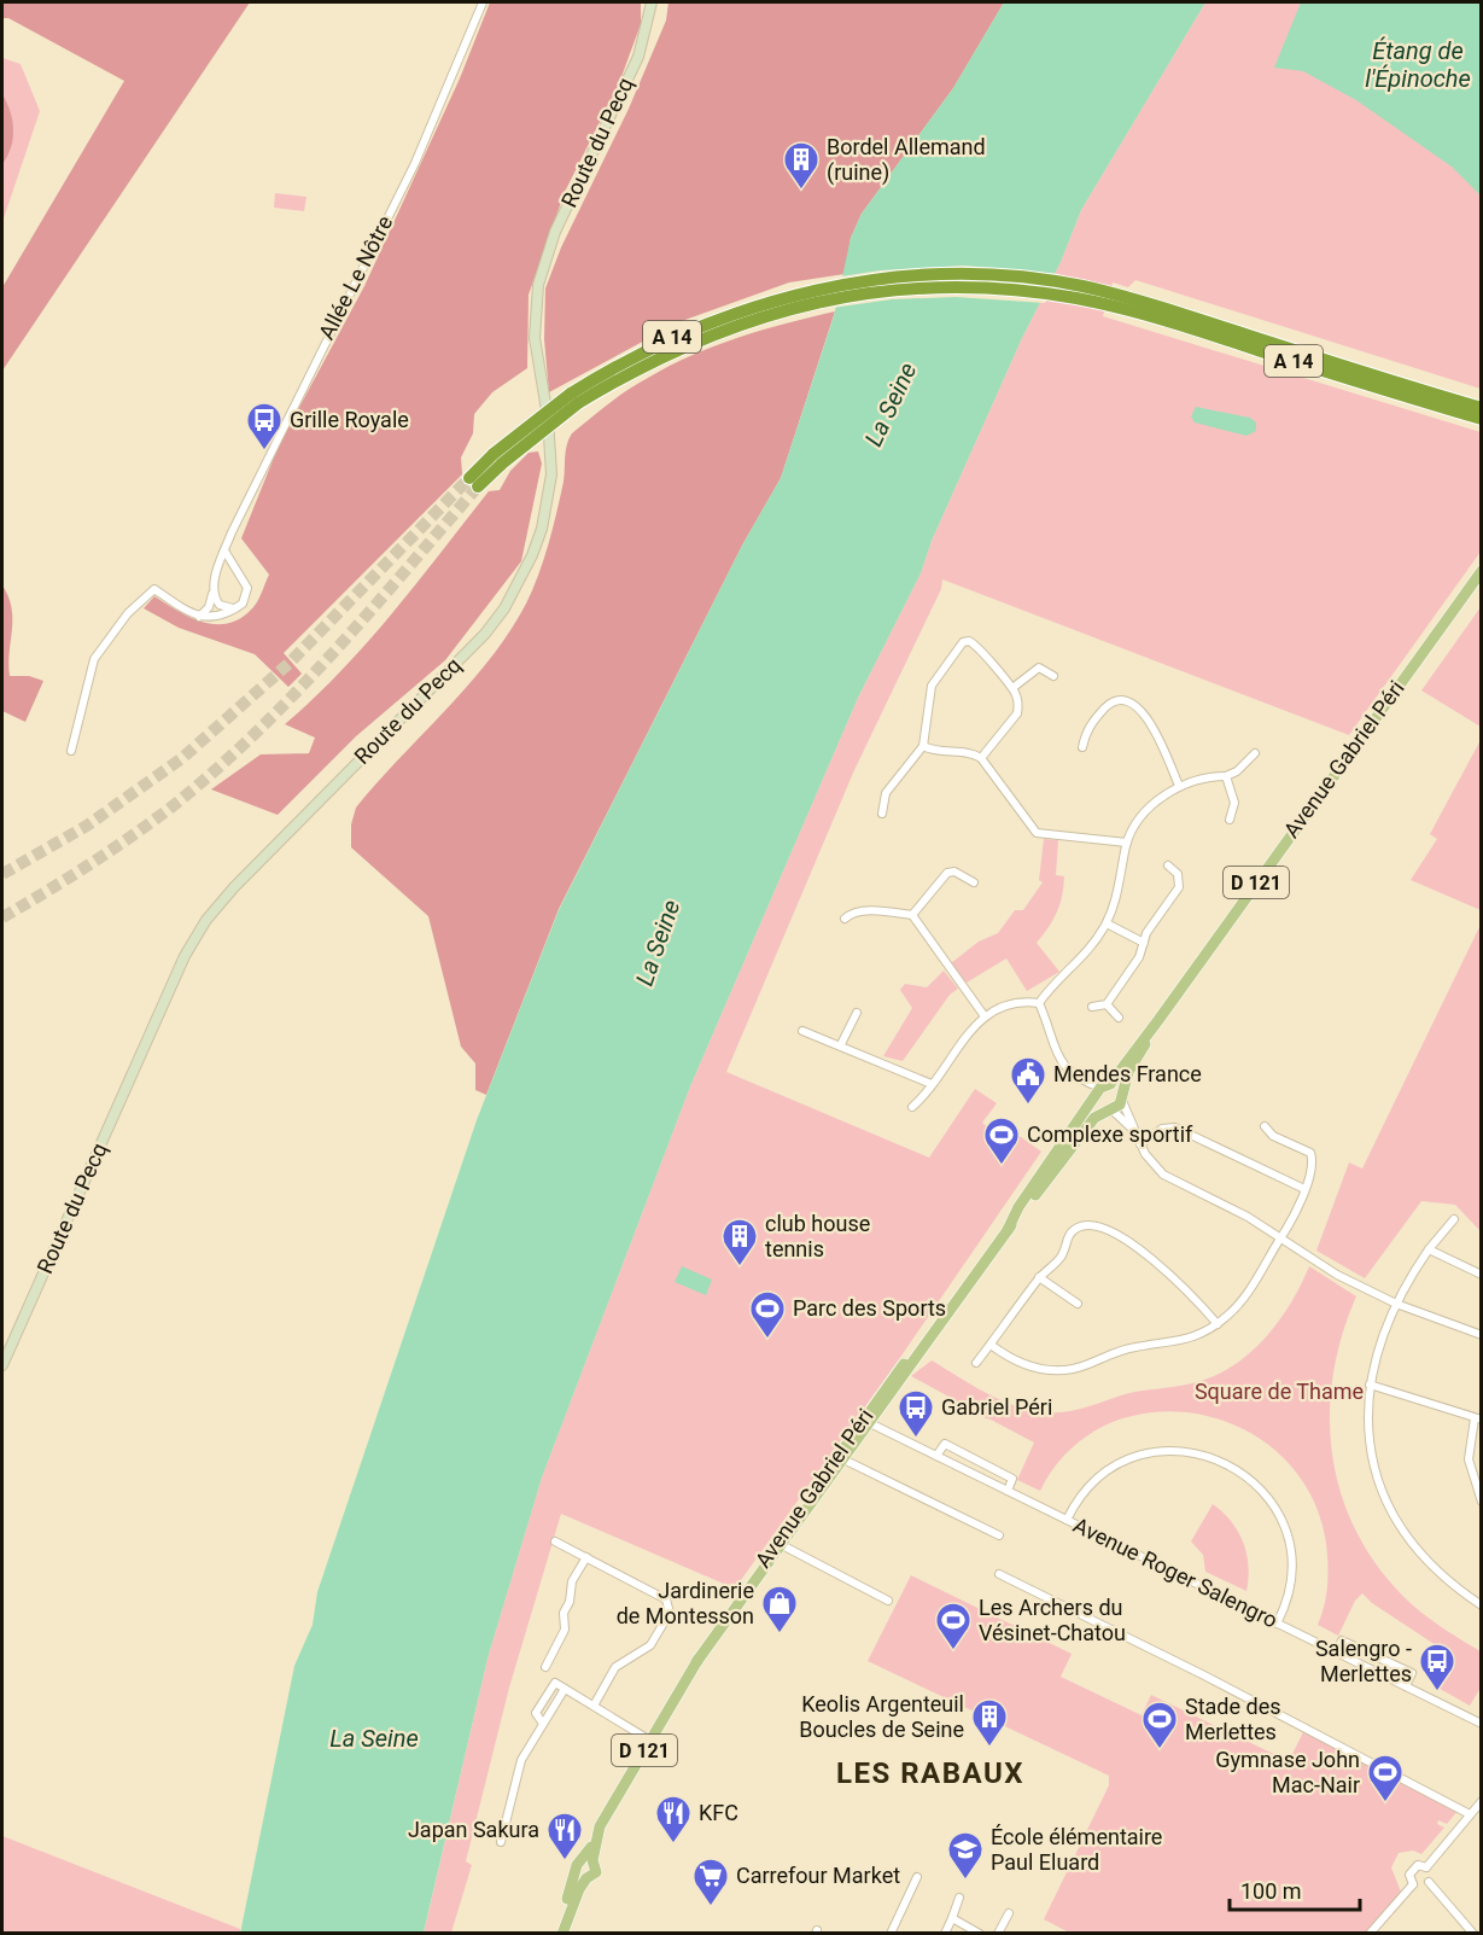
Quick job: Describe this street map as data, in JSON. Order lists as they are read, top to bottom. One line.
{"streets":{"highway":["A 14"],"main road":["Route du Pecq","Avenue Gabriel Péri","D 121"],"street":["Allée Le Nôtre","Avenue Roger Salengro"]},"crossings":[["Avenue Gabriel Péri","Avenue Roger Salengro"]],"districts":["LES RABAUX"],"water":["Étang de l'Épinoche","La Seine"],"parks":["Square de Thame"],"places":{"building":["Bordel Allemand (ruine)","club house tennis","Keolis Argenteuil Boucles de Seine"],"bus stop":["Grille Royale","Gabriel Péri","Salengro - Merlettes"],"public building":["Mendes France"],"sports":["Complexe sportif","Parc des Sports","Les Archers du Vésinet-Chatou","Stade des Merlettes","Gymnase John Mac-Nair"],"shop":["Jardinerie de Montesson"],"restaurant":["KFC","Japan Sakura"],"school or university":["École élémentaire Paul Eluard"],"supermarket":["Carrefour Market"]},"scale_bar":"100 m"}
